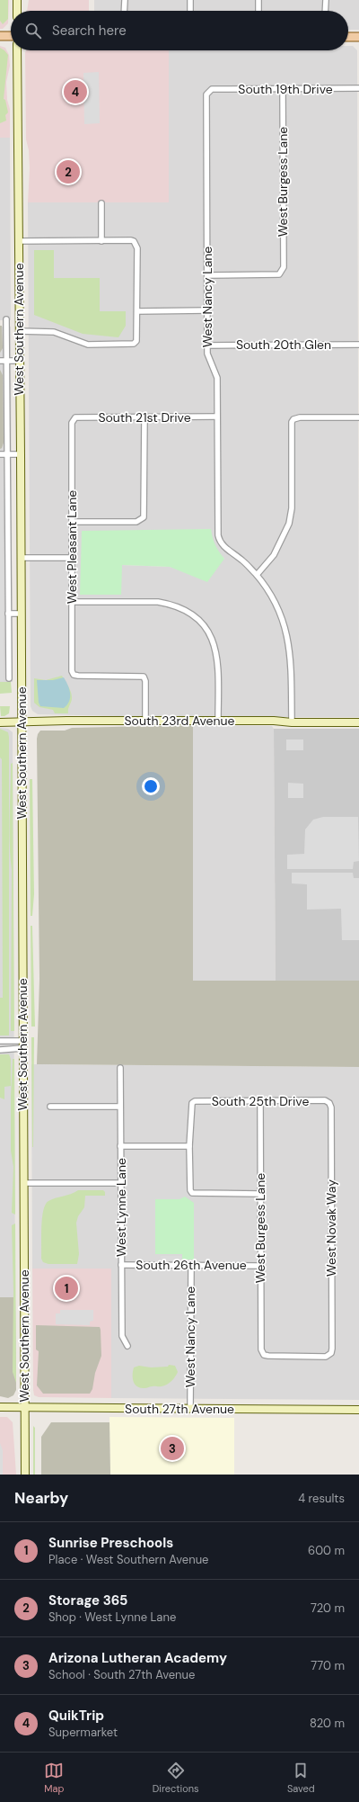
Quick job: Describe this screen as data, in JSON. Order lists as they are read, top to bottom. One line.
{"streets":{"main road":["West Southern Avenue","South 23rd Avenue","South 27th Avenue"],"street":["South 19th Drive","West Burgess Lane","West Nancy Lane","South 20th Glen","South 21st Drive","West Pleasant Lane","South 25th Drive","West Lynne Lane","West Novak Way","South 26th Avenue"]},"crossings":[["South 19th Drive","West Burgess Lane"],["South 19th Drive","West Nancy Lane"],["West Burgess Lane","West Nancy Lane"],["West Burgess Lane","South 25th Drive"],["West Burgess Lane","West Novak Way"],["West Burgess Lane","South 26th Avenue"],["West Nancy Lane","South 20th Glen"],["West Nancy Lane","South 21st Drive"],["West Nancy Lane","South 26th Avenue"],["West Nancy Lane","South 27th Avenue"],["West Southern Avenue","South 23rd Avenue"],["West Southern Avenue","South 27th Avenue"],["South 21st Drive","West Pleasant Lane"],["West Pleasant Lane","South 23rd Avenue"],["South 25th Drive","West Novak Way"],["West Lynne Lane","South 26th Avenue"]],"page":{"search":"Search here","pins":["4","2","1","3"],"heading":["Nearby","4 results"],"list":[{"mark":"1","name":"Sunrise Preschools","note":"Place · West Southern Avenue","value":"600 m"},{"mark":"2","name":"Storage 365","note":"Shop · West Lynne Lane","value":"720 m"},{"mark":"3","name":"Arizona Lutheran Academy","note":"School · South 27th Avenue","value":"770 m"},{"mark":"4","name":"QuikTrip","note":"Supermarket","value":"820 m"}],"nav":["Map","Directions","Saved"]}}
